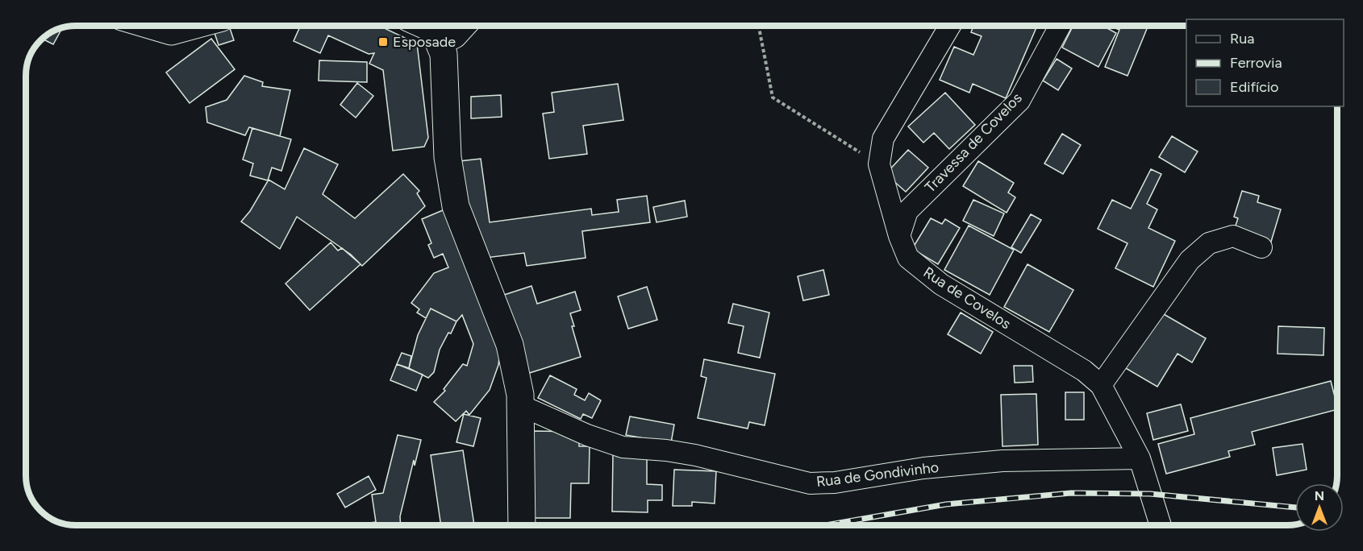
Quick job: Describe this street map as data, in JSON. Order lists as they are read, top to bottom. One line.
{"streets":{"street":["Travessa de Covelos","Rua de Covelos","Rua de Gondivinho"]},"crossings":[["Travessa de Covelos","Rua de Covelos"]],"places":{"transit":["Esposade"]},"legend":["Rua","Ferrovia","Edifício"],"north":"top"}
